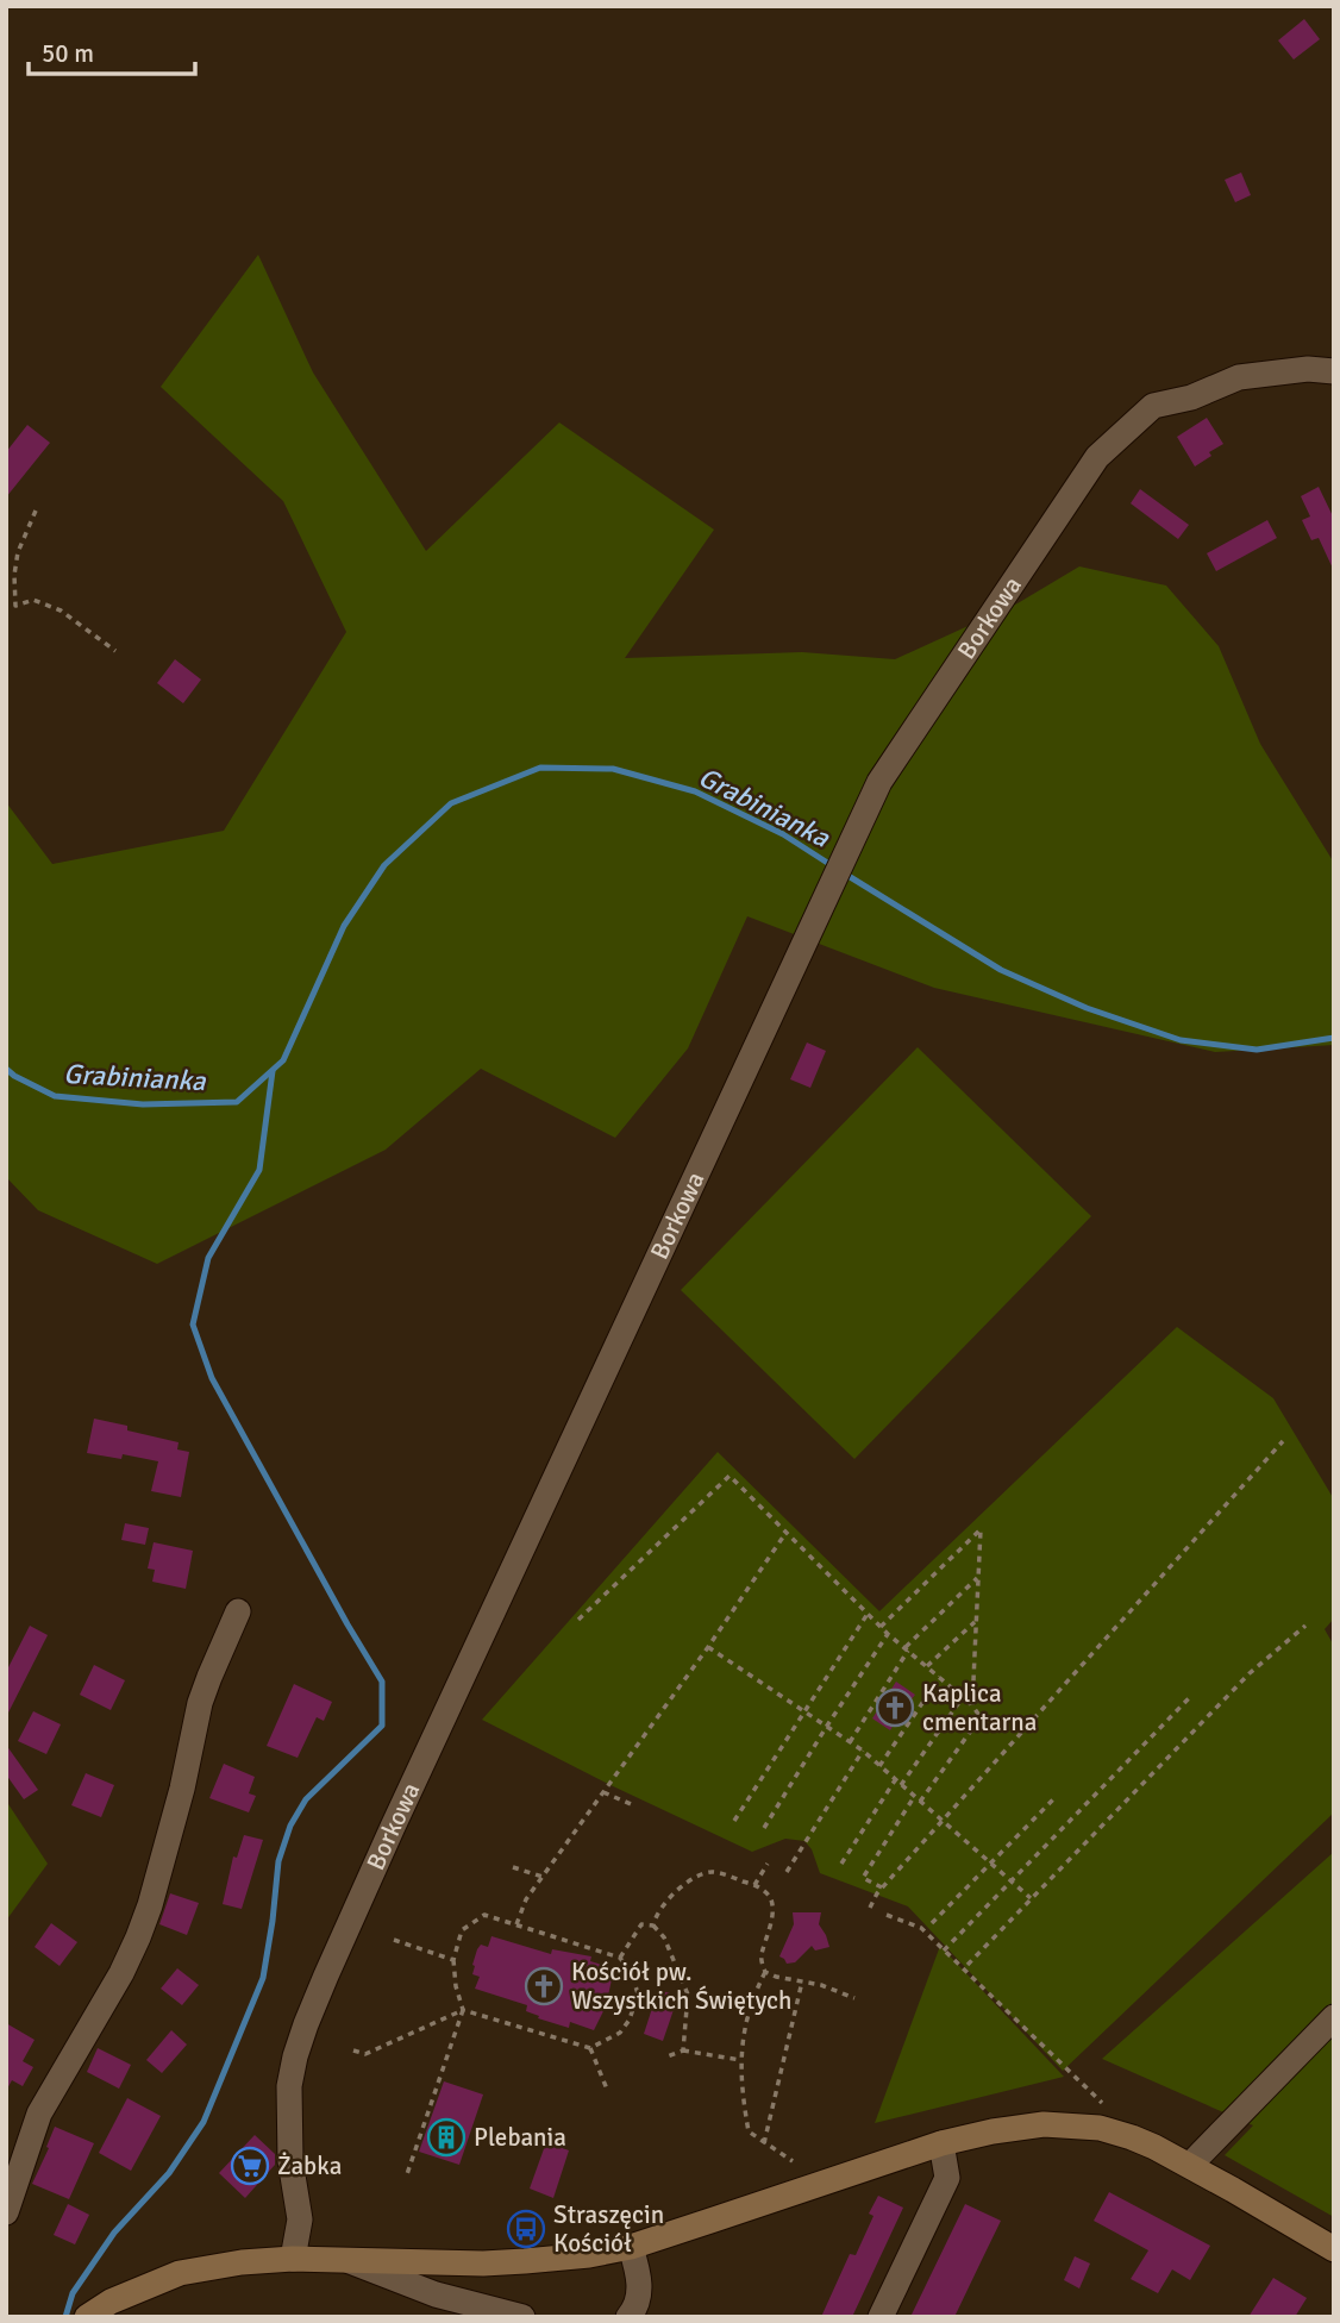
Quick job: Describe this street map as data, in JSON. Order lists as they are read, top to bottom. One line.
{"streets":{"street":["Borkowa"]},"water":["Grabinianka"],"places":{"church":["Kaplica cmentarna","Kościół pw. Wszystkich Świętych"],"building":["Plebania"],"supermarket":["Żabka"],"bus stop":["Straszęcin Kościół"]},"scale_bar":"50 m"}
